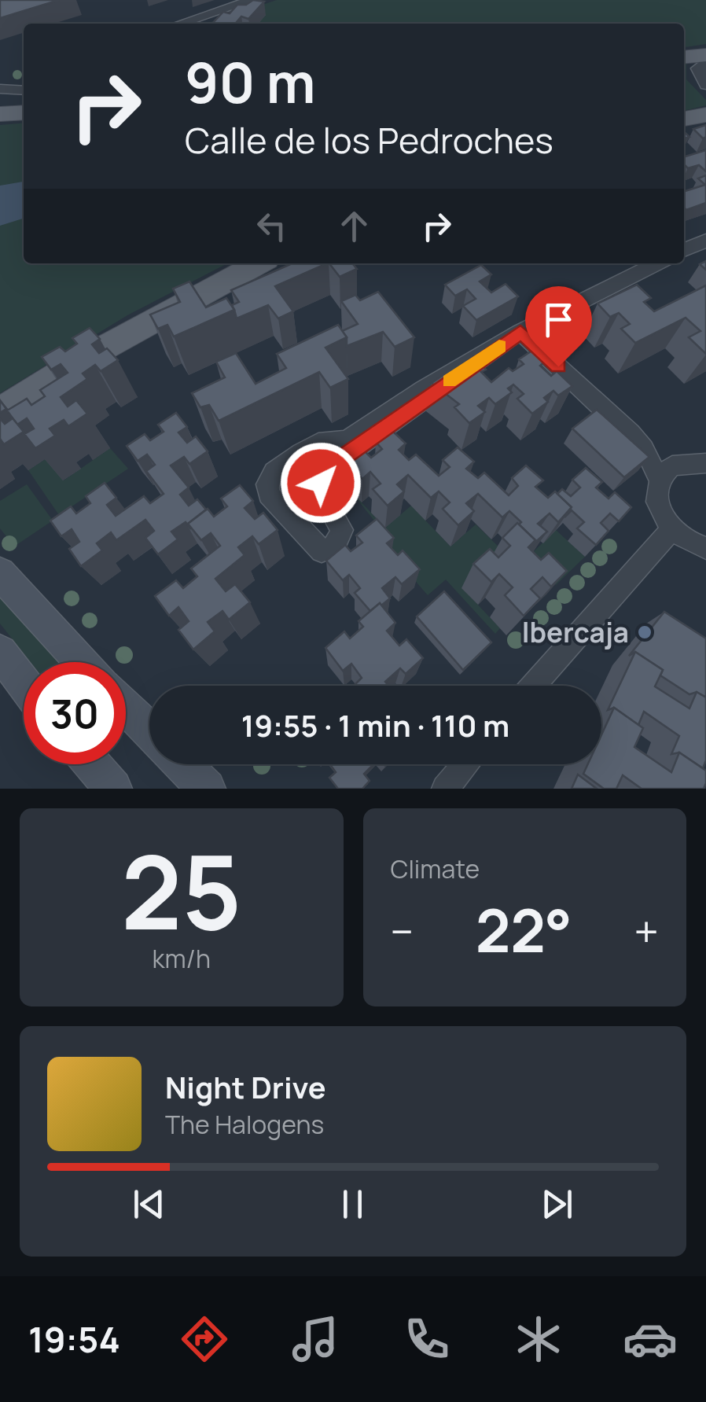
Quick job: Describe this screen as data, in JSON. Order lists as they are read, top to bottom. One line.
{"places":["Ibercaja"],"page":{"turn":["90 m","Calle de los Pedroches"],"limit":"30","trip":"19:55 · 1 min · 110 m","tile":[["25","km/h"],"Climate"],"heat":["−","22°","+"],"song":["Night Drive","The Halogens"],"tabs":"19:54"}}
